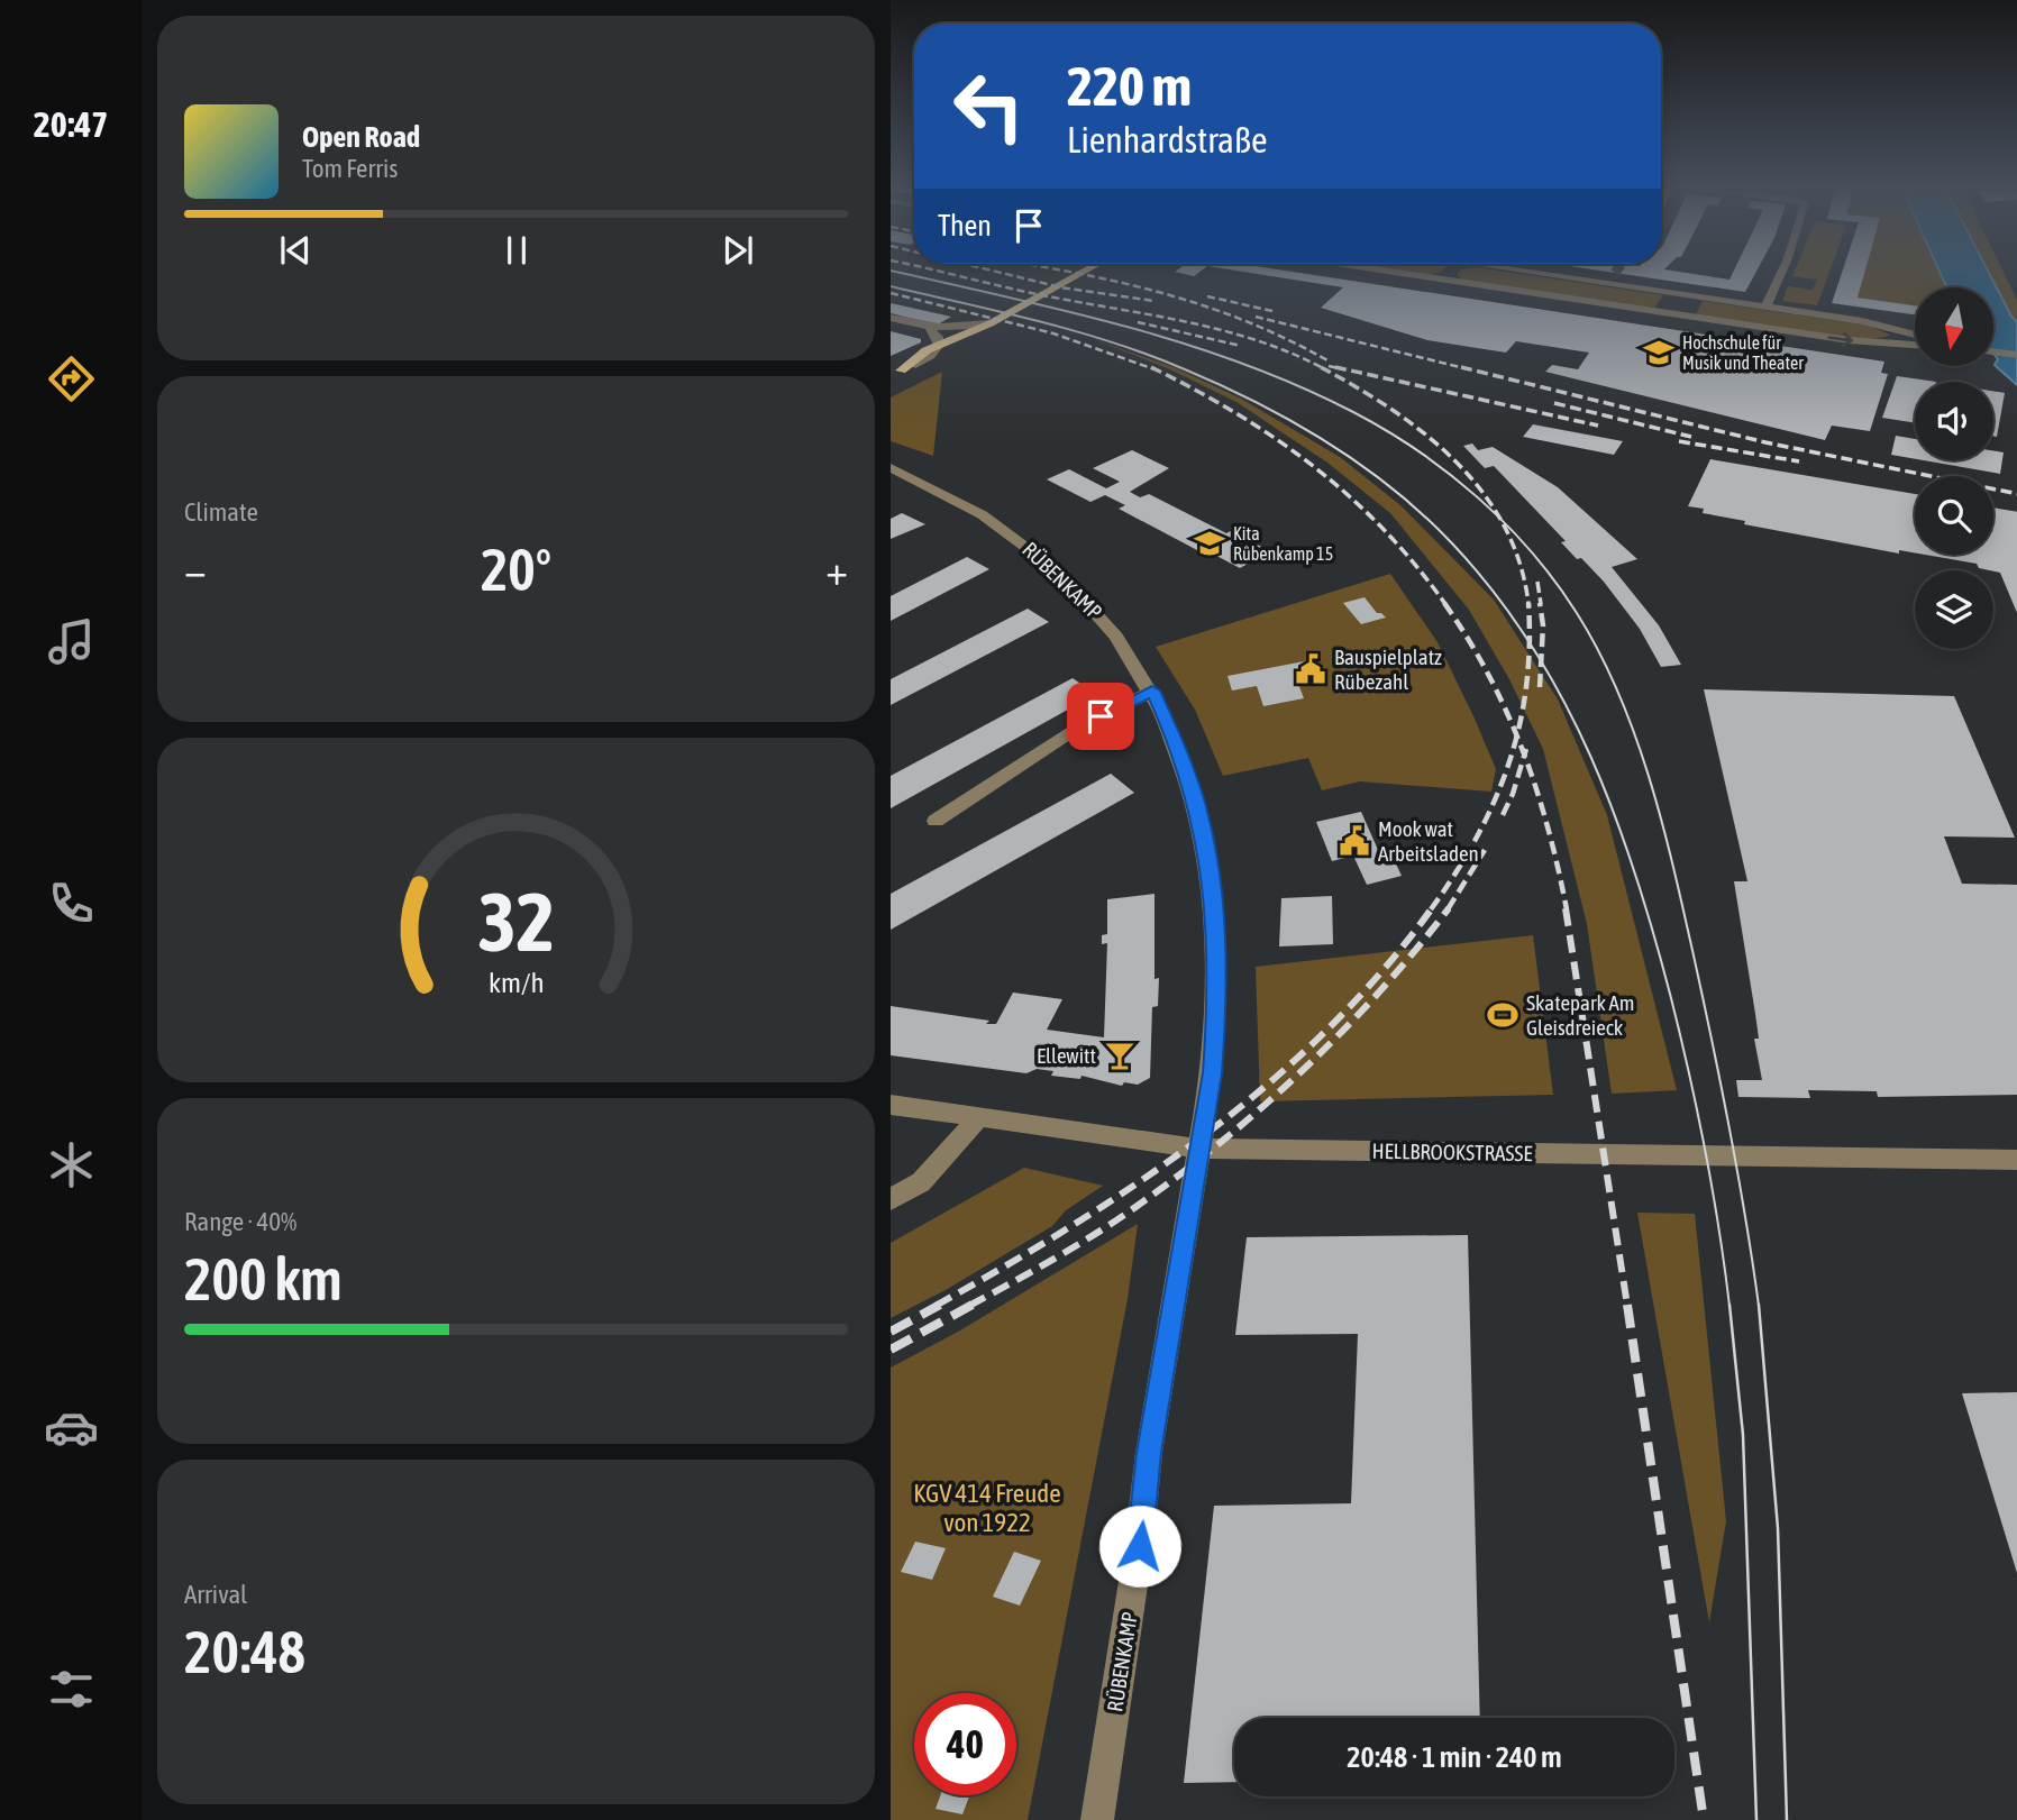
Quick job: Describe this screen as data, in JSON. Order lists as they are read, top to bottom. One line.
{"streets":{"street":["RÜBENKAMP","HELLBROOKSTRASSE"]},"crossings":[["RÜBENKAMP","HELLBROOKSTRASSE"]],"parks":["KGV 414 Freude von 1922"],"places":{"school or university":["Hochschule für Musik und Theater","Kita Rübenkamp 15"],"public building":["Bauspielplatz Rübezahl","Mook wat Arbeitsladen"],"sports":["Skatepark Am Gleisdreieck"],"bar":["Ellewitt"]},"north":"bottom","page":{"tabs":"20:47","turn":["220 m","Lienhardstraße"],"song":["Open Road","Tom Ferris"],"then":"Then","tile":["Climate",["Range · 40%","200 km"],["Arrival","20:48"]],"heat":["−","20°","+"],"limit":"40","trip":"20:48 · 1 min · 240 m","gauge":["32","km/h"]}}
